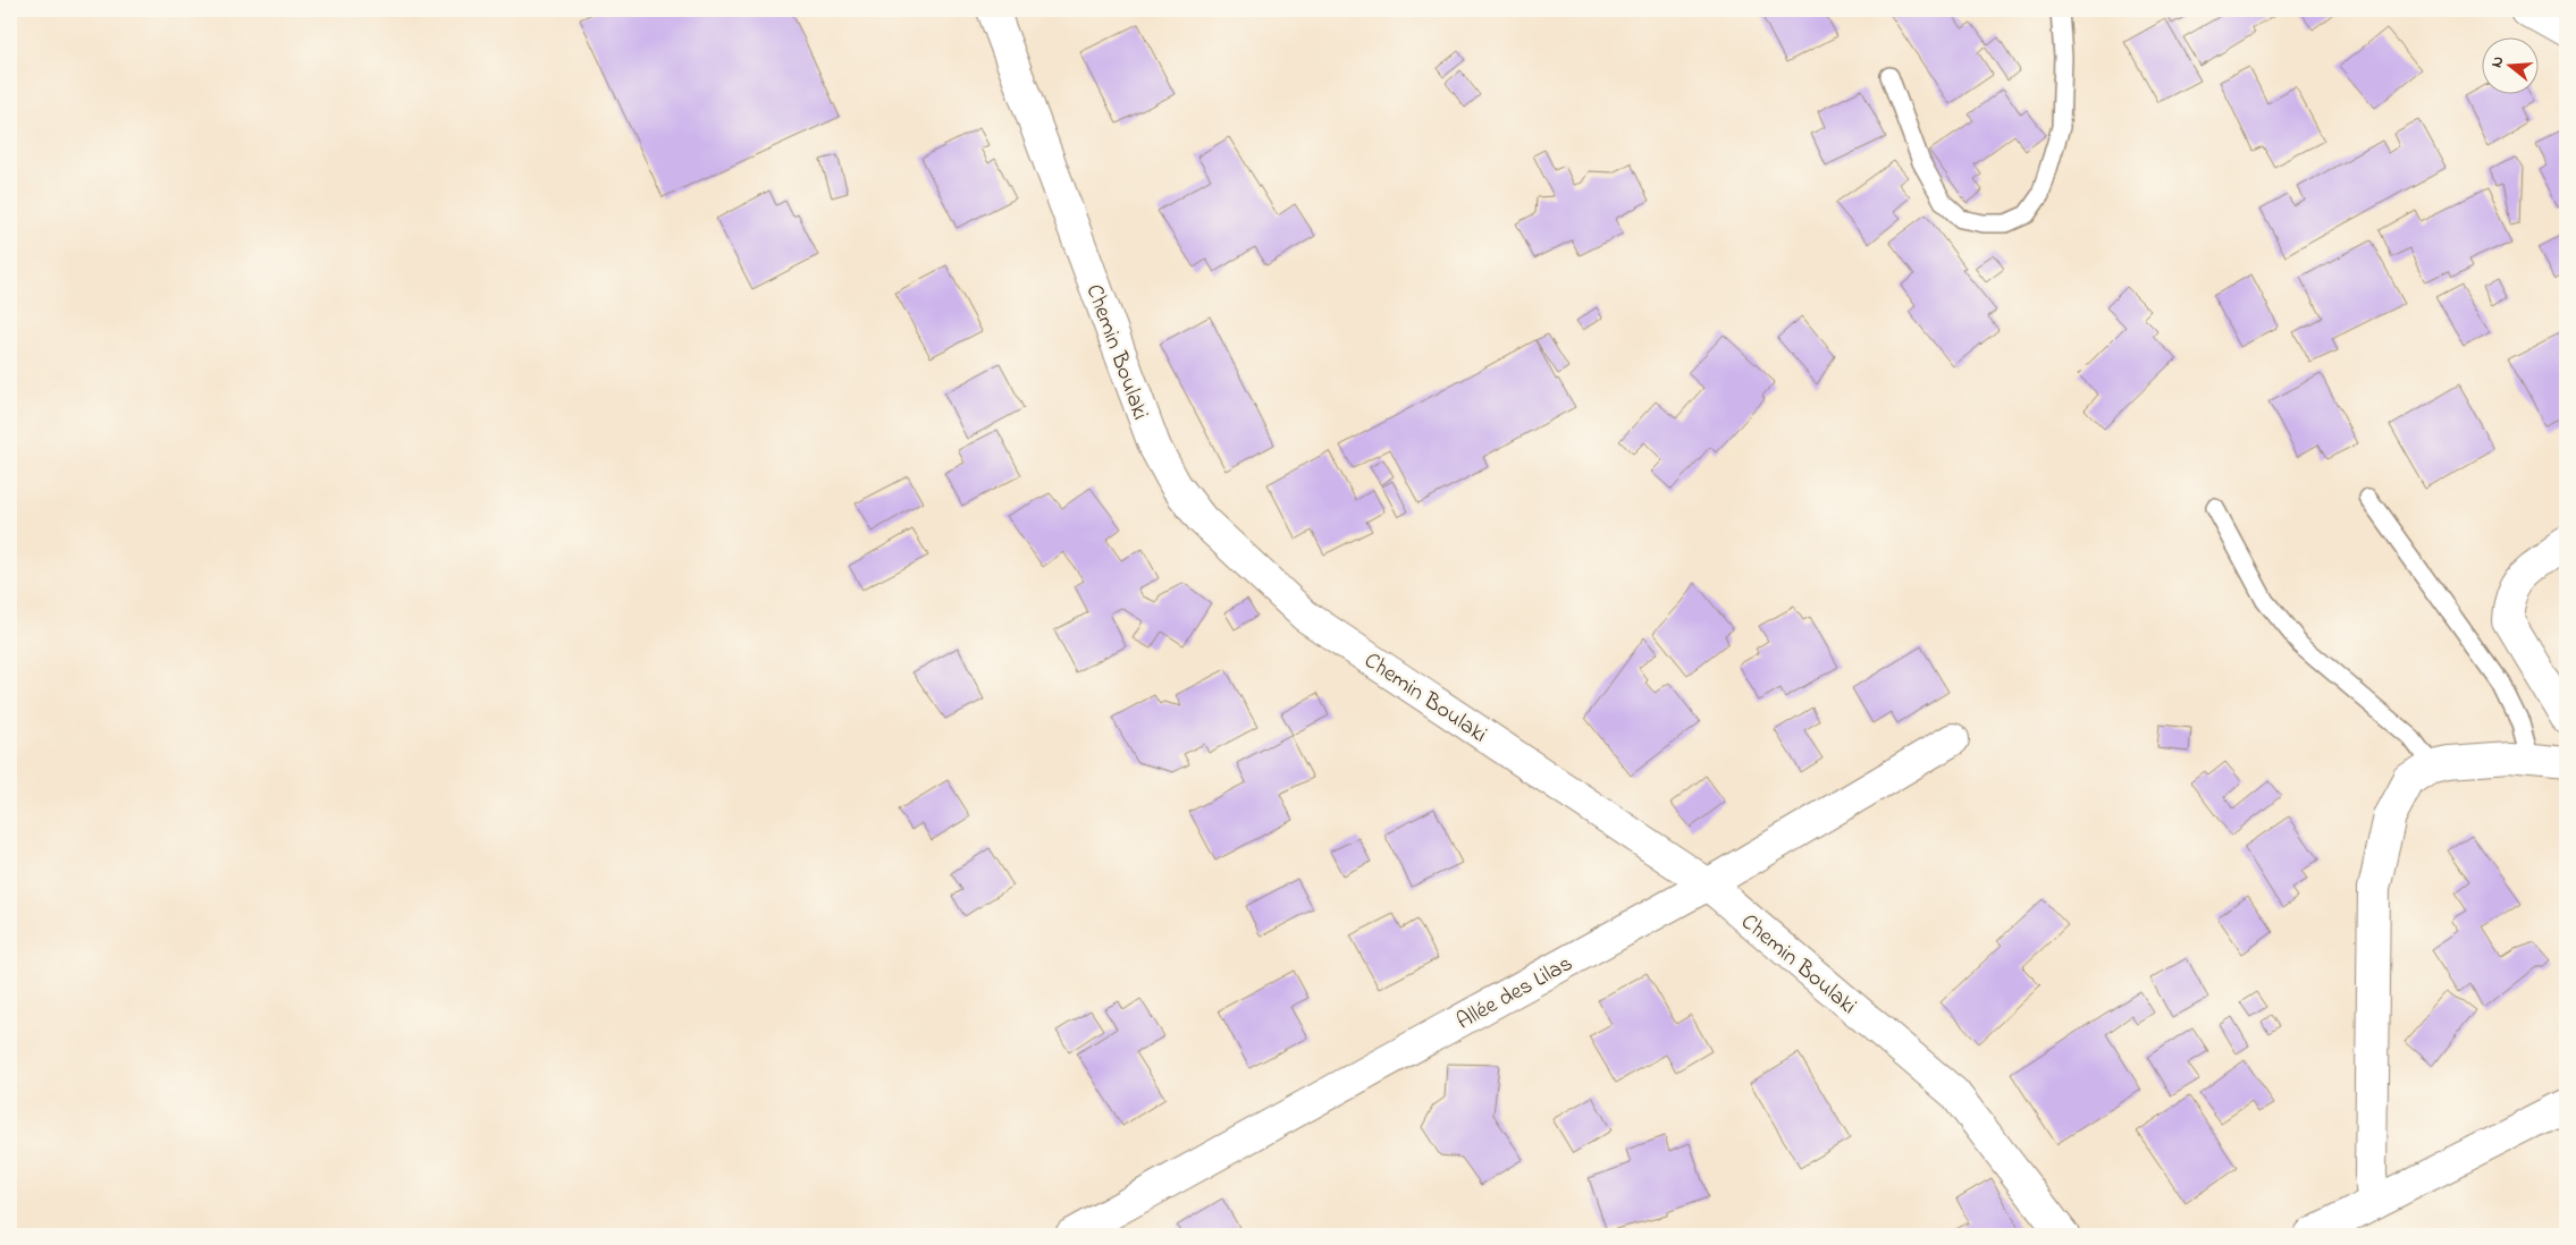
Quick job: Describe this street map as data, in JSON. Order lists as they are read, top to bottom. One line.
{"streets":{"street":["Chemin Boulaki","Allée des Lilas"]},"crossings":[["Chemin Boulaki","Allée des Lilas"]],"north":"left"}
